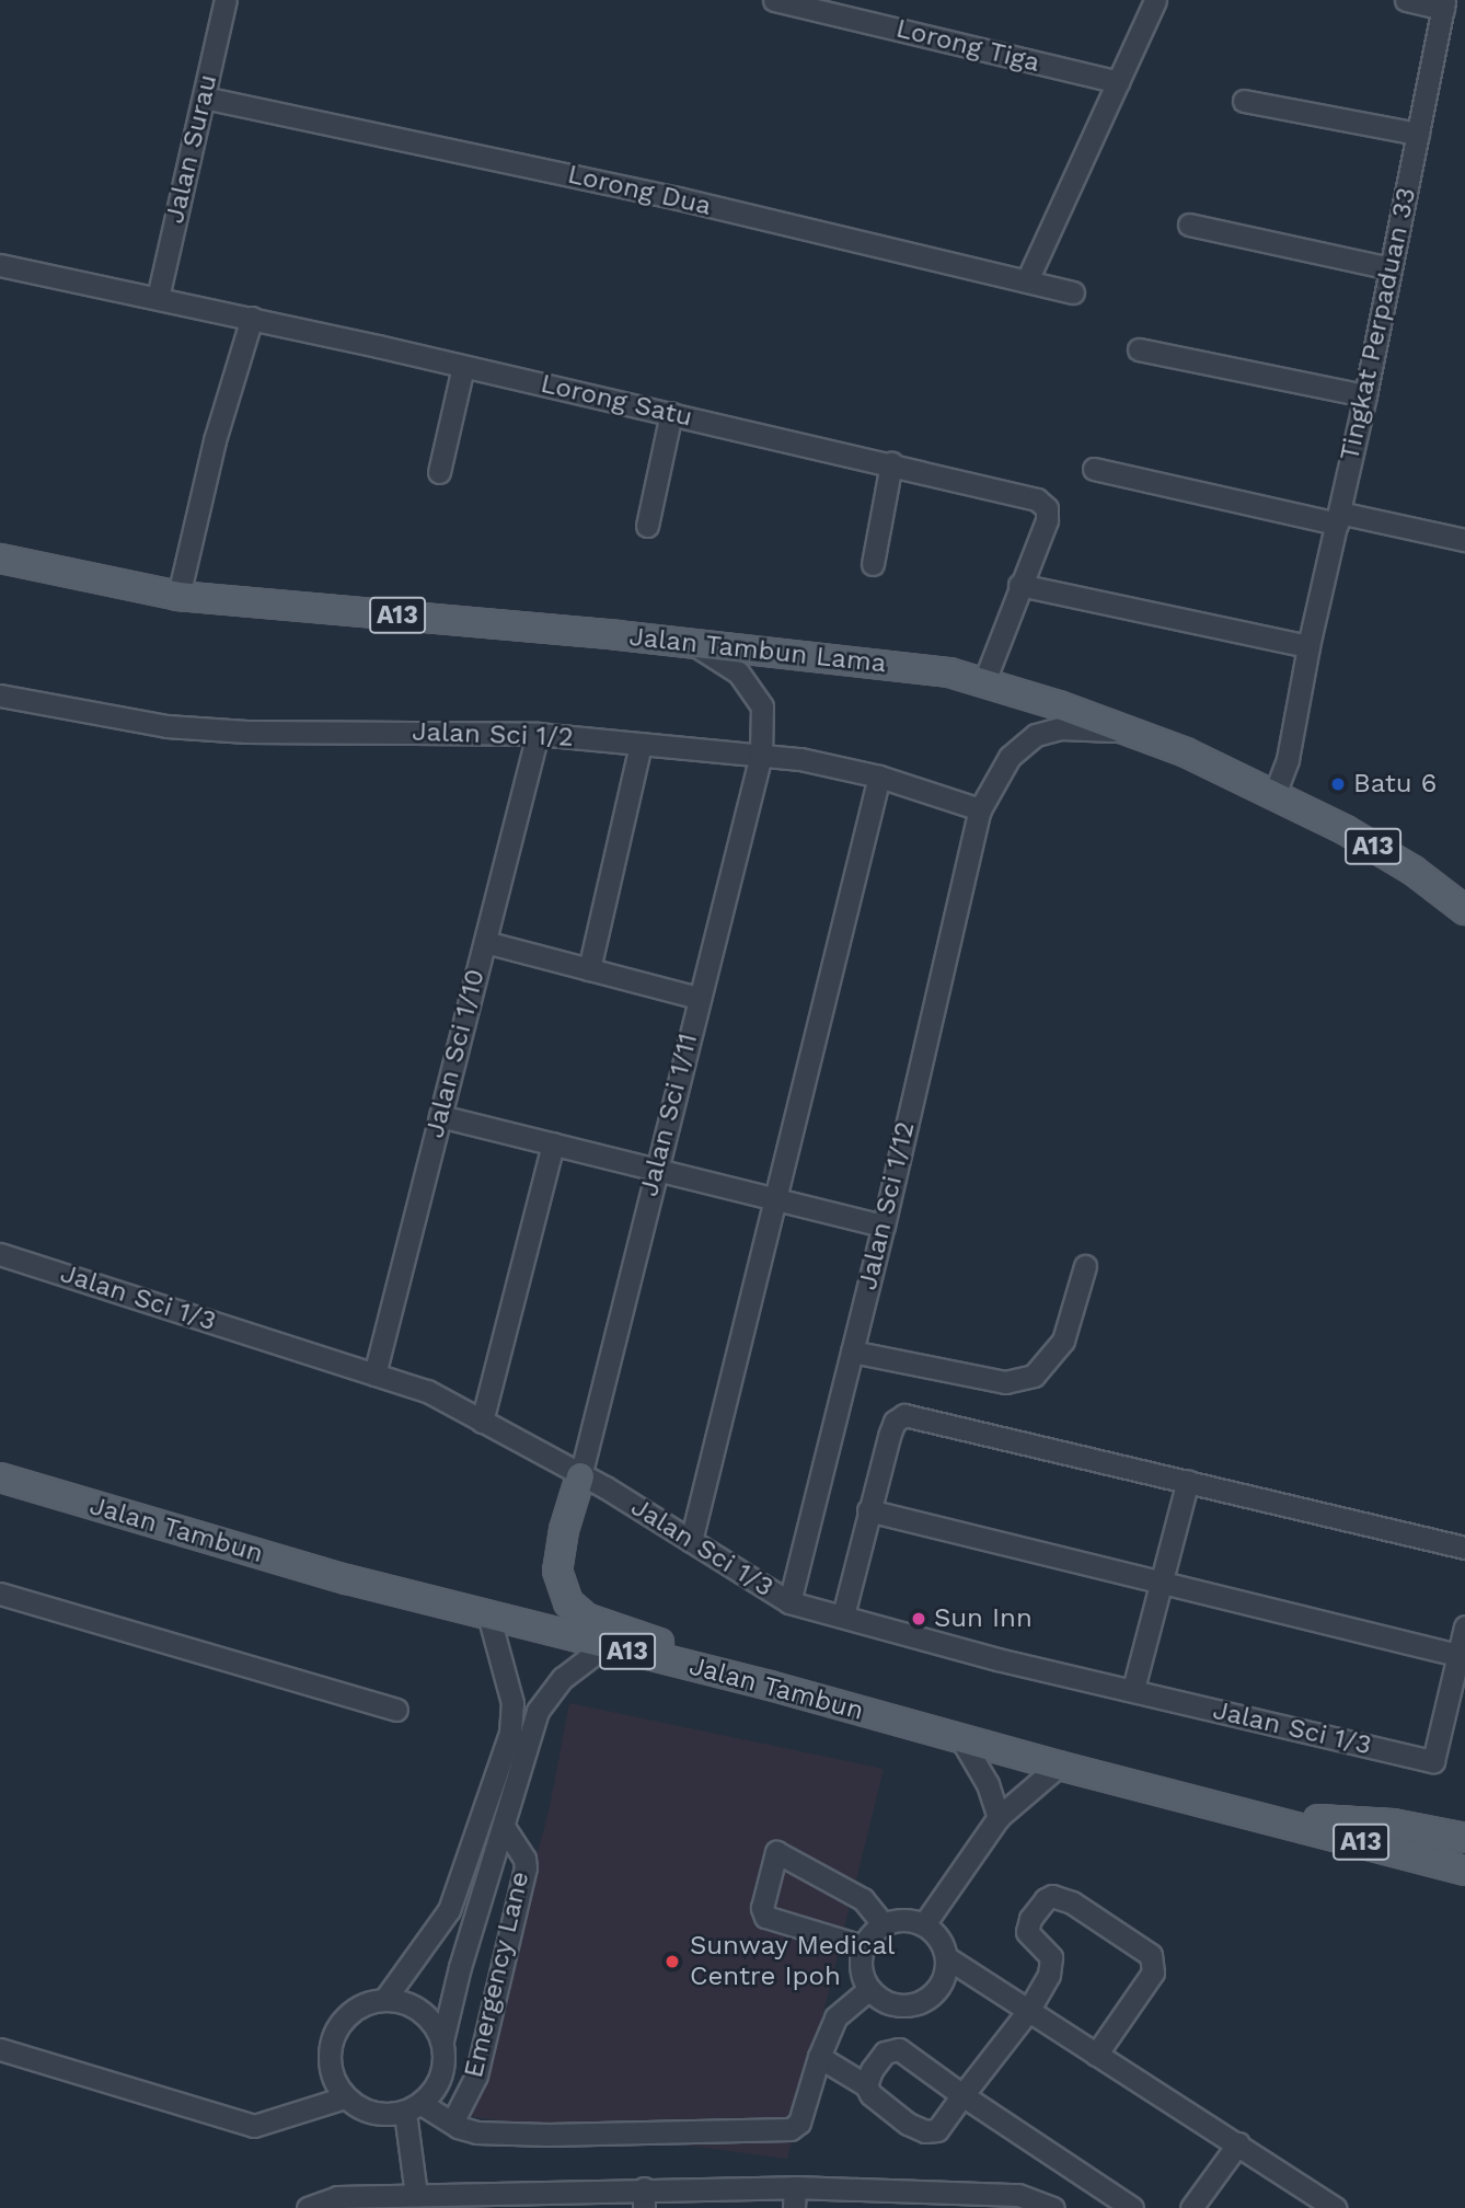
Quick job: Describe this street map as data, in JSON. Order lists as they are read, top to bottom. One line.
{"streets":{"main road":["A13","Jalan Tambun Lama","Jalan Tambun"],"street":["Lorong Tiga","Jalan Surau","Lorong Dua","Tingkat Perpaduan 33","Lorong Satu","Jalan Sci 1/2","Jalan Sci 1/10","Jalan Sci 1/11","Jalan Sci 1/12","Jalan Sci 1/3","Emergency Lane"]},"crossings":[["Jalan Surau","Lorong Dua"],["Jalan Surau","Lorong Satu"],["Tingkat Perpaduan 33","Jalan Tambun Lama"],["Lorong Satu","Jalan Tambun Lama"],["Jalan Tambun Lama","Jalan Sci 1/11"],["Jalan Tambun Lama","Jalan Sci 1/12"],["Jalan Sci 1/2","Jalan Sci 1/10"],["Jalan Sci 1/2","Jalan Sci 1/11"],["Jalan Sci 1/2","Jalan Sci 1/12"],["Jalan Sci 1/10","Jalan Sci 1/3"],["Jalan Sci 1/11","Jalan Sci 1/3"],["Jalan Sci 1/12","Jalan Sci 1/3"]],"places":["Batu 6","Sun Inn","Sunway Medical Centre Ipoh"]}
